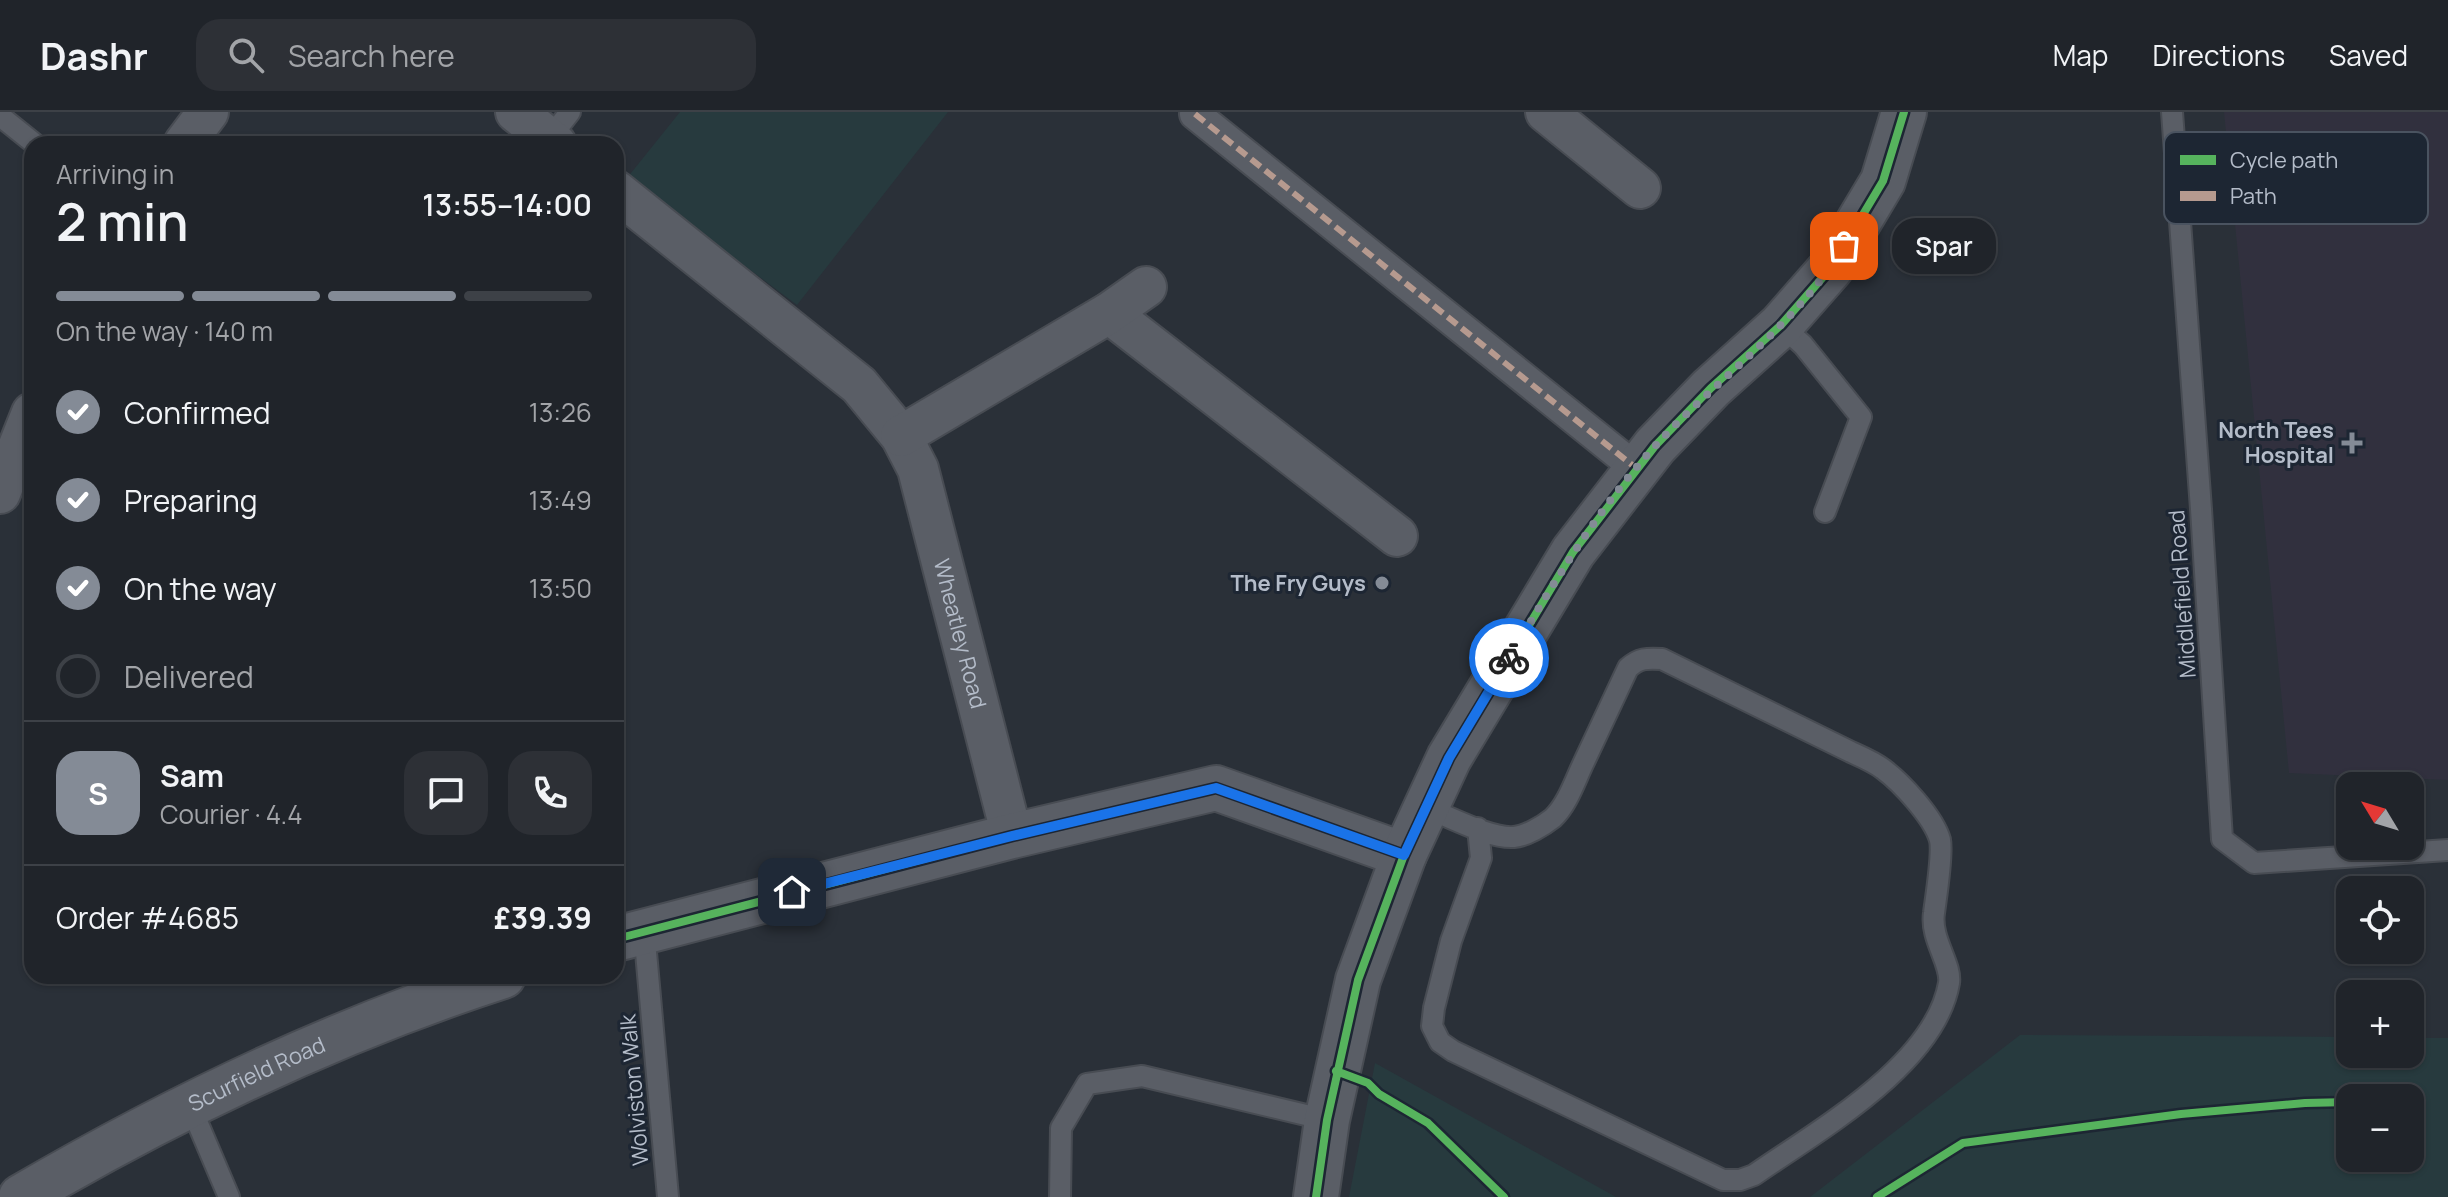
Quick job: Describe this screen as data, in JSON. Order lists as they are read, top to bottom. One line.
{"streets":{"street":["Wheatley Road","Scurfield Road"],"lane":["Middlefield Road","Wolviston Walk"]},"places":{"other":["Spar","The Fry Guys"],"health":["North Tees Hospital"]},"legend":["Cycle path","Path"],"north":"top left","page":{"header":"Dashr","search":"Search here","nav":["Map","Directions","Saved"],"heading":["2 min","Arriving in","13:55–14:00"],"panel":["Sam","Courier · 4.4","Order #4685","£39.39"],"bubble":"Spar","bar":"On the way · 140 m","list":[["Confirmed","13:26"],["Preparing","13:49"],["On the way","13:50"],"Delivered"],"round":"S","map_buttons":["+","−"]}}
